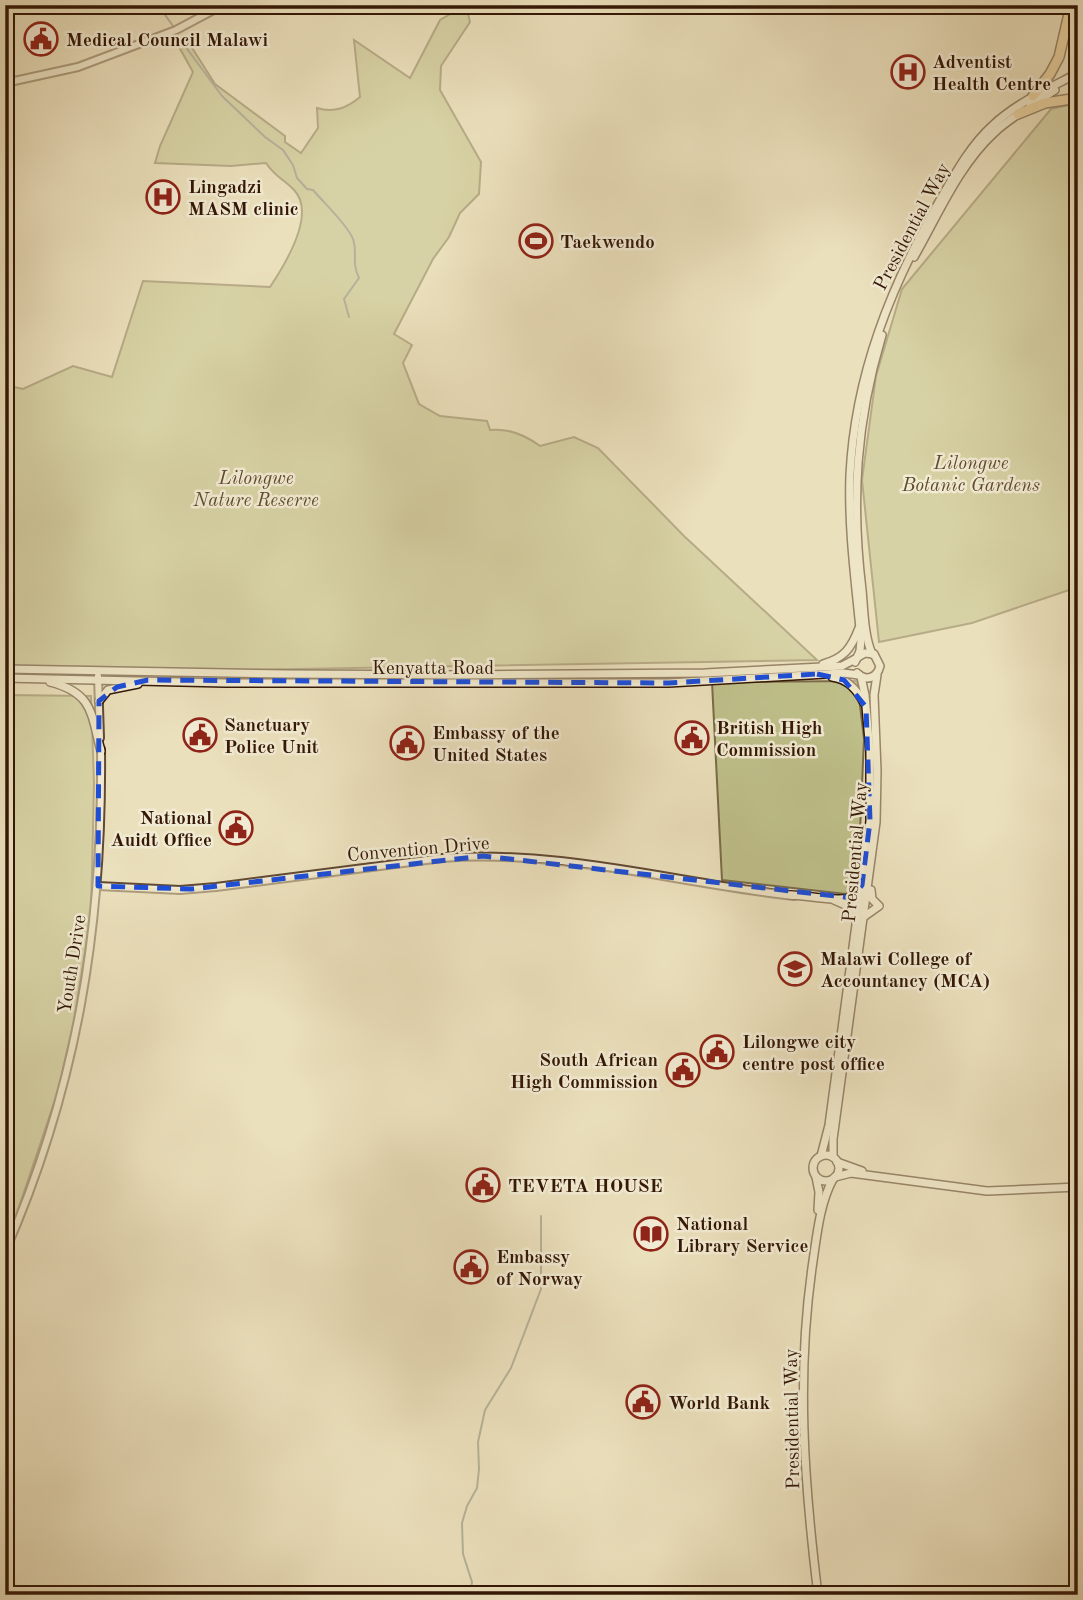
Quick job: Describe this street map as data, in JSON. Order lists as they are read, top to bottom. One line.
{"streets":{"main road":["Presidential Way","Kenyatta Road"],"street":["Convention Drive","Youth Drive"]},"crossings":[["Presidential Way","Kenyatta Road"],["Presidential Way","Convention Drive"],["Kenyatta Road","Youth Drive"],["Convention Drive","Youth Drive"]],"parks":["Lilongwe Botanic Gardens","Lilongwe Nature Reserve"],"places":{"public building":["Medical Council Malawi","Sanctuary Police Unit","British High Commission","Embassy of the United States","National Auidt Office","Lilongwe city centre post office","South African High Commission","TEVETA HOUSE","Embassy of Norway","World Bank"],"hospital":["Adventist Health Centre","Lingadzi MASM clinic"],"sports":["Taekwendo"],"school or university":["Malawi College of Accountancy (MCA)"],"library":["National Library Service"]}}
